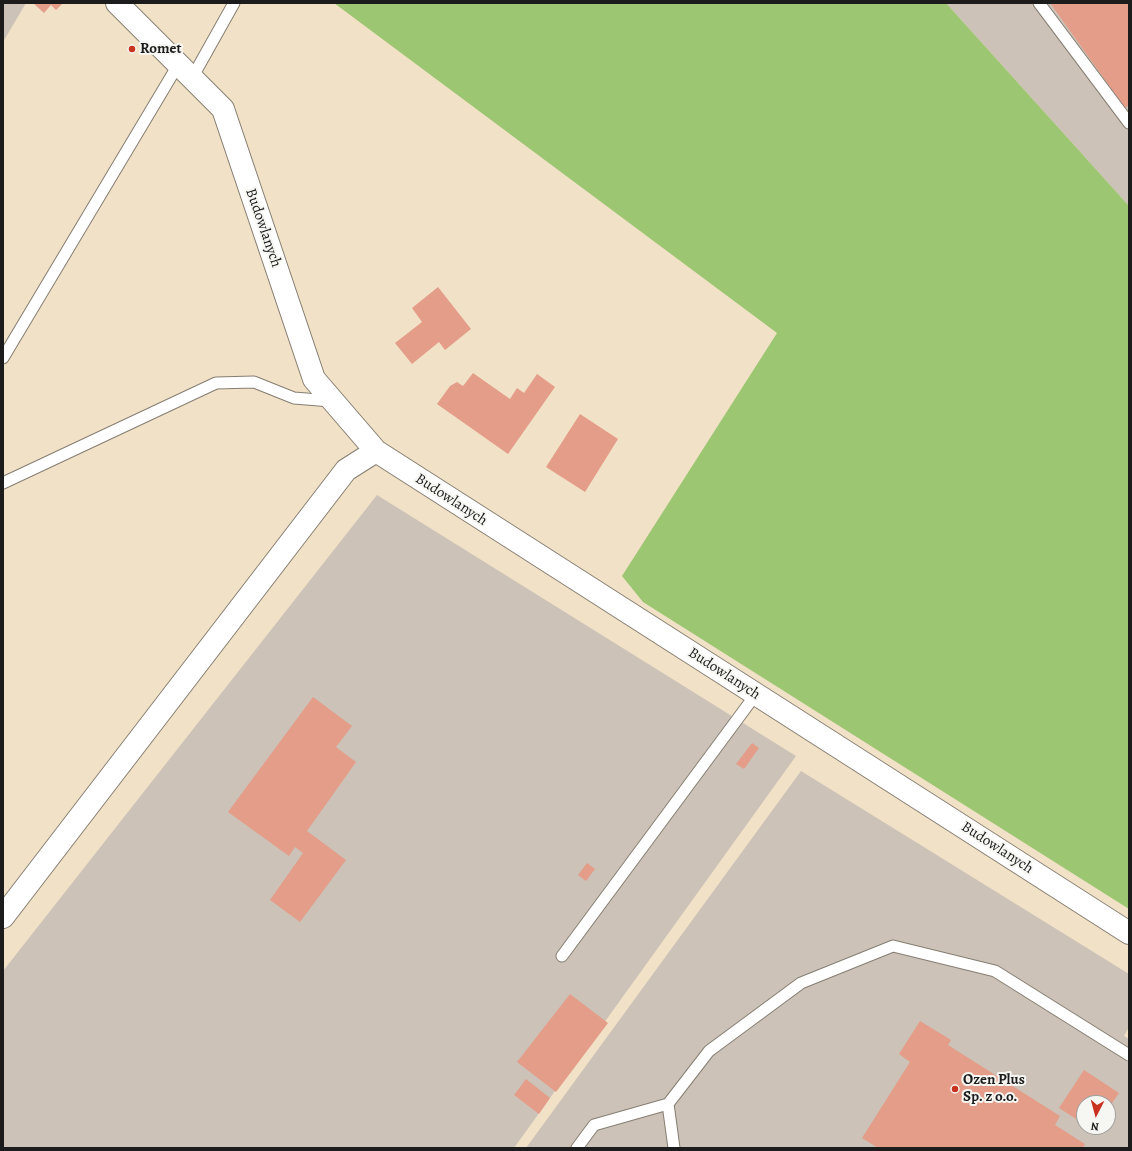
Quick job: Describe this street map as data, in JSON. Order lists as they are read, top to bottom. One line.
{"streets":{"street":["Budowlanych"]},"places":["Romet","Ozen Plus Sp. z o.o."],"north":"bottom"}
